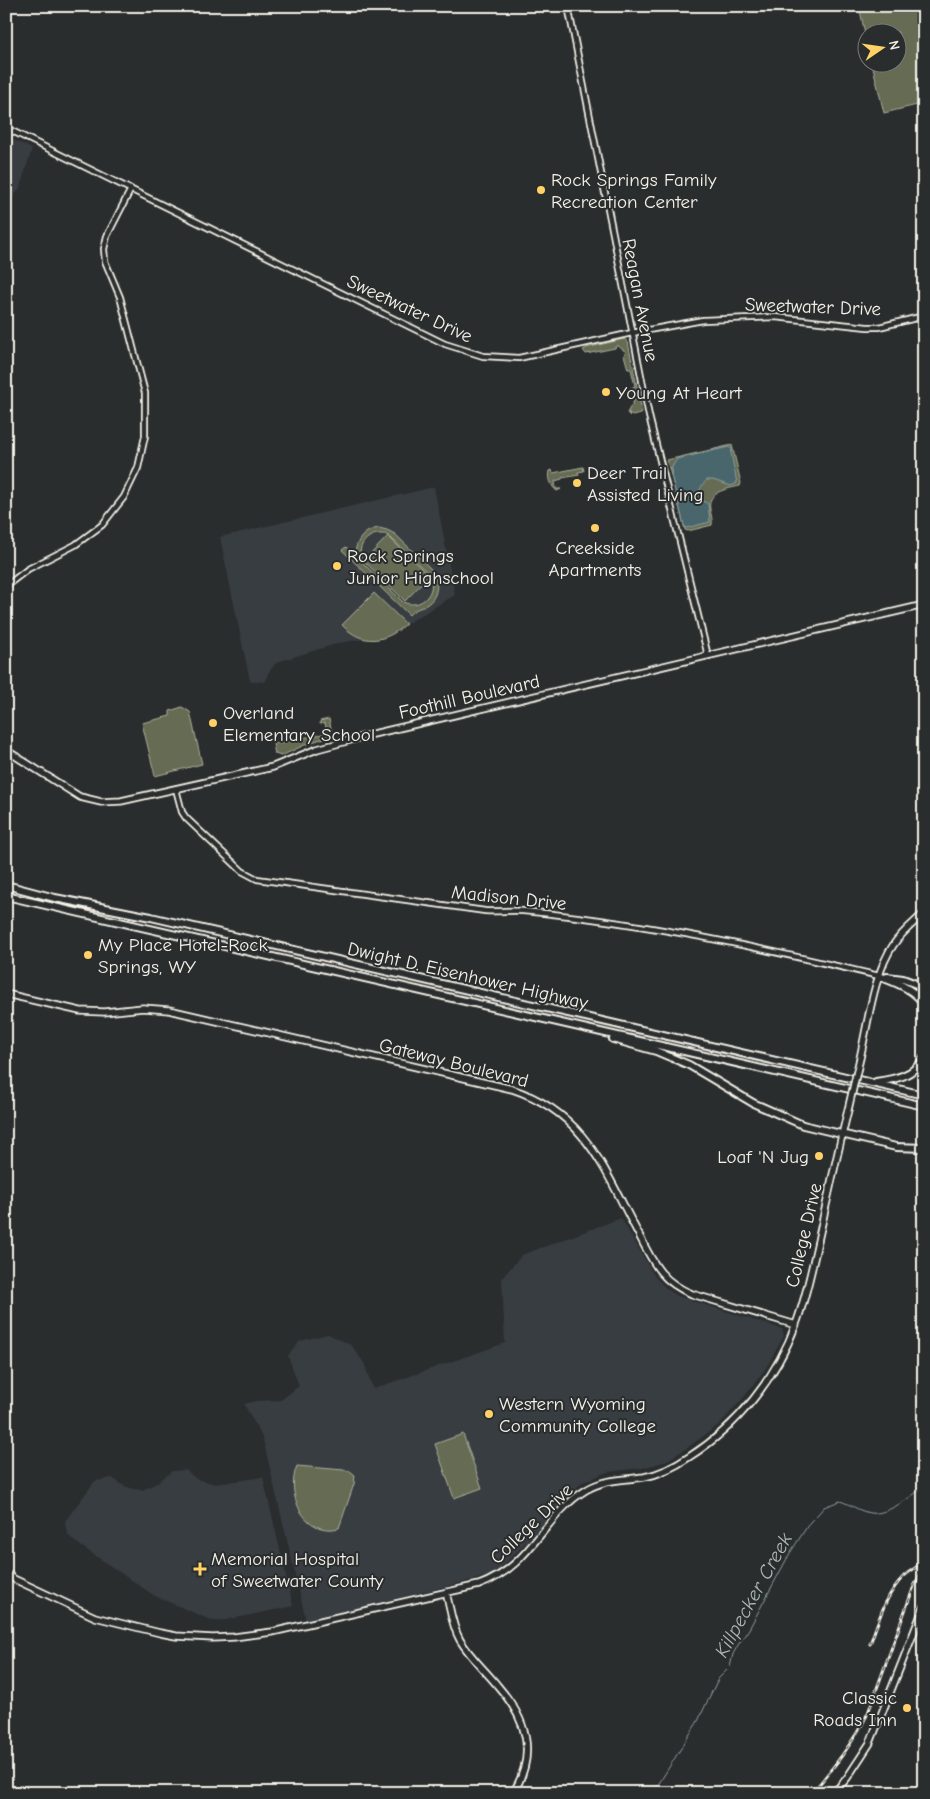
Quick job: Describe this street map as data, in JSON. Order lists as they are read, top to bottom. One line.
{"streets":{"highway":["Dwight D. Eisenhower Highway"],"main road":["Foothill Boulevard","Gateway Boulevard","College Drive"],"street":["Reagan Avenue","Sweetwater Drive","Madison Drive"]},"crossings":[["Reagan Avenue","Sweetwater Drive"],["Reagan Avenue","Foothill Boulevard"],["Foothill Boulevard","Madison Drive"],["Madison Drive","College Drive"],["Gateway Boulevard","College Drive"]],"water":["Killpecker Creek"],"places":{"other":["Rock Springs Family Recreation Center","Young At Heart","Deer Trail Assisted Living","Creekside Apartments","Rock Springs Junior Highschool","Overland Elementary School","My Place Hotel-Rock Springs, WY","Loaf 'N Jug","Western Wyoming Community College","Classic Roads Inn"],"health":["Memorial Hospital of Sweetwater County"]},"north":"right"}
